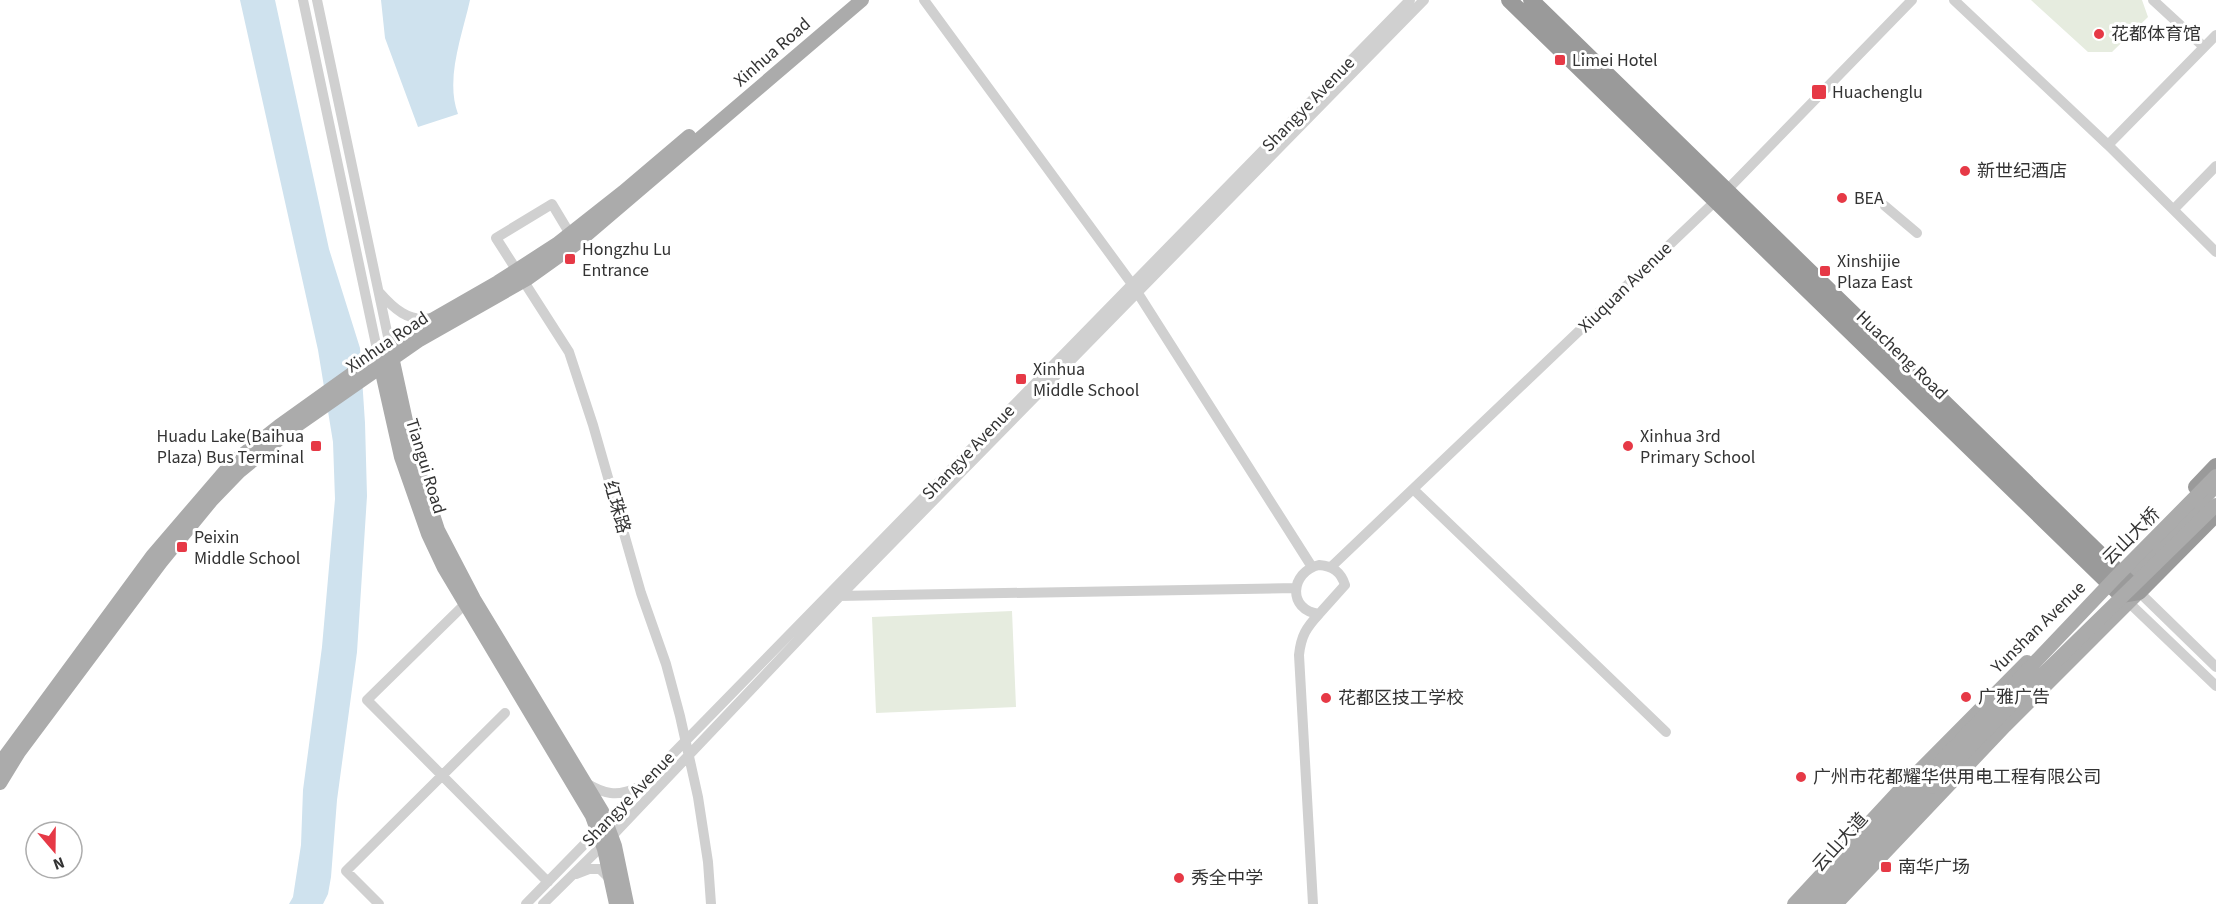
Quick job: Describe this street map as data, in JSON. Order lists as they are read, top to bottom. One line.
{"streets":{"highway":["Huacheng Road"],"main road":["Xinhua Road","Tiangui Road","云山大桥","Yunshan Avenue","云山大道"],"street":["Shangye Avenue","Xiuquan Avenue","红珠路"]},"crossings":[["Xinhua Road","Tiangui Road"],["Xinhua Road","红珠路"],["Shangye Avenue","Tiangui Road"],["Shangye Avenue","红珠路"],["Xiuquan Avenue","Huacheng Road"],["Huacheng Road","Yunshan Avenue"],["云山大桥","云山大道"]],"places":{"other":["花都体育馆","新世纪酒店","BEA","Xinhua 3rd Primary School","广雅广告","花都区技工学校","广州市花都耀华供用电工程有限公司","秀全中学"],"transit":["Limei Hotel","Huachenglu","Hongzhu Lu Entrance","Xinshijie Plaza East","Xinhua Middle School","Huadu Lake(Baihua Plaza) Bus Terminal","Peixin Middle School","南华广场"]},"north":"bottom"}
